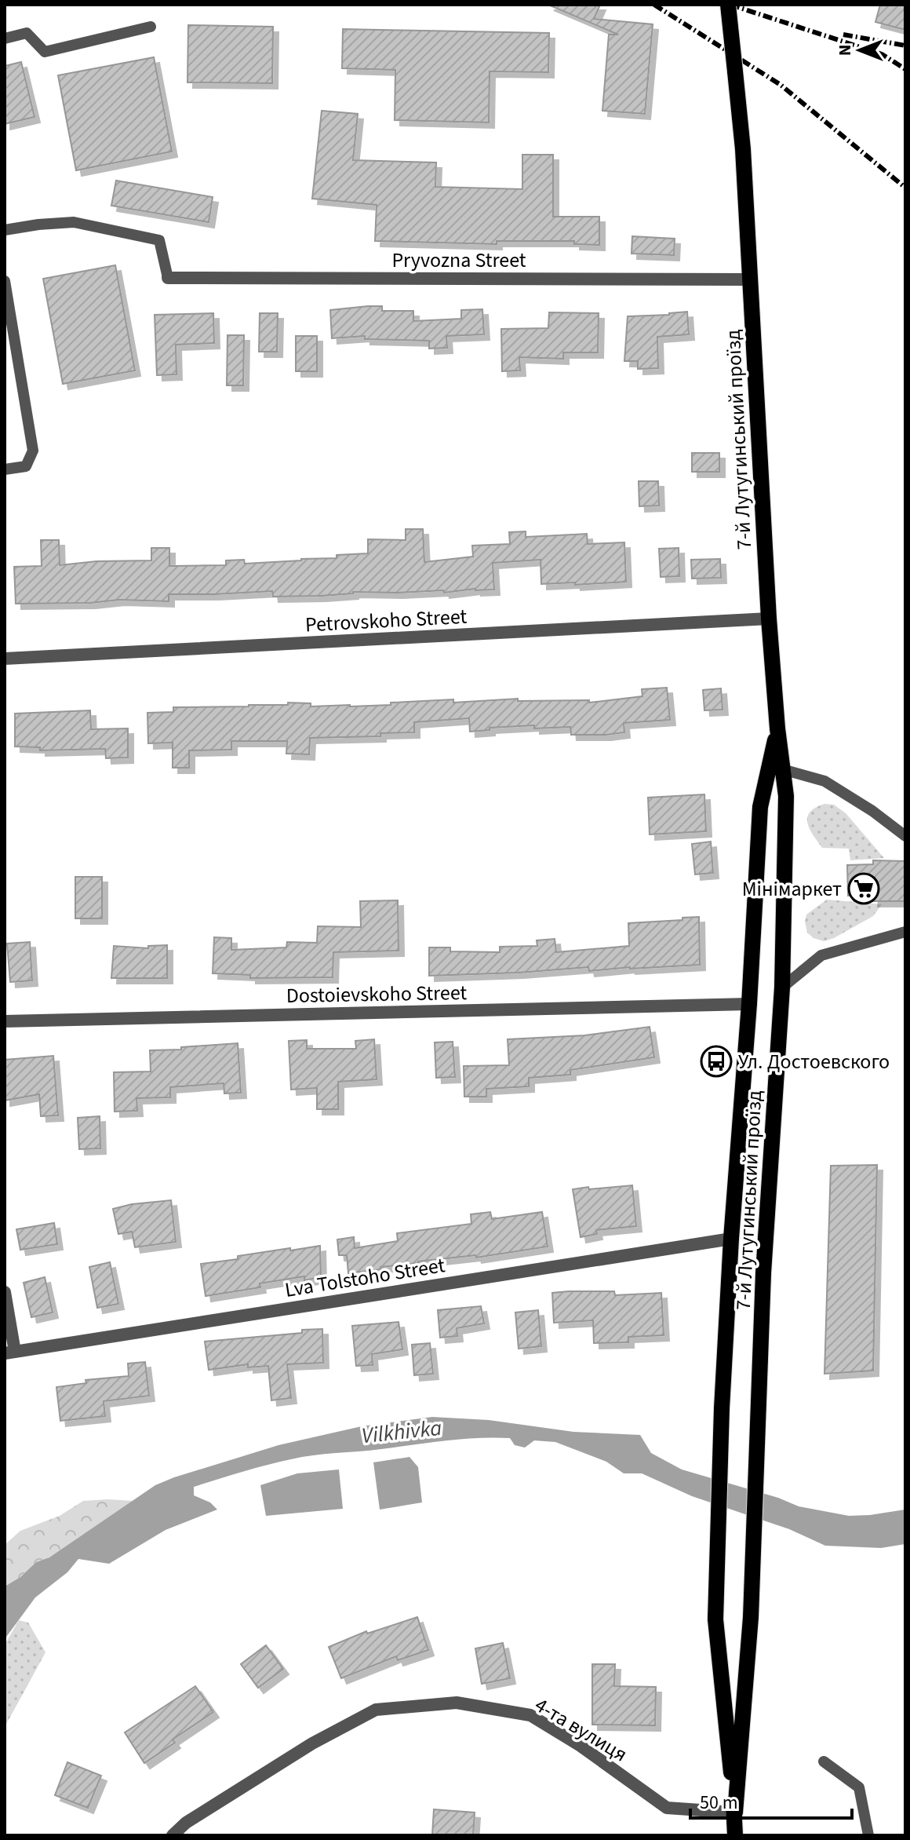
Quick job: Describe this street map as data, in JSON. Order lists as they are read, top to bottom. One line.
{"streets":{"main road":["7-й Лутугинський проїзд"],"street":["Pryvozna Street","Petrovskoho Street","Dostoievskoho Street","Lva Tolstoho Street","4-та вулиця"]},"crossings":[["Pryvozna Street","7-й Лутугинський проїзд"],["7-й Лутугинський проїзд","Petrovskoho Street"],["7-й Лутугинський проїзд","Dostoievskoho Street"],["7-й Лутугинський проїзд","Lva Tolstoho Street"],["7-й Лутугинський проїзд","4-та вулиця"]],"water":["Vilkhivka"],"places":{"supermarket":["Мінімаркет"],"bus stop":["Ул. Достоевского"]},"scale_bar":"50 m","north":"left"}
